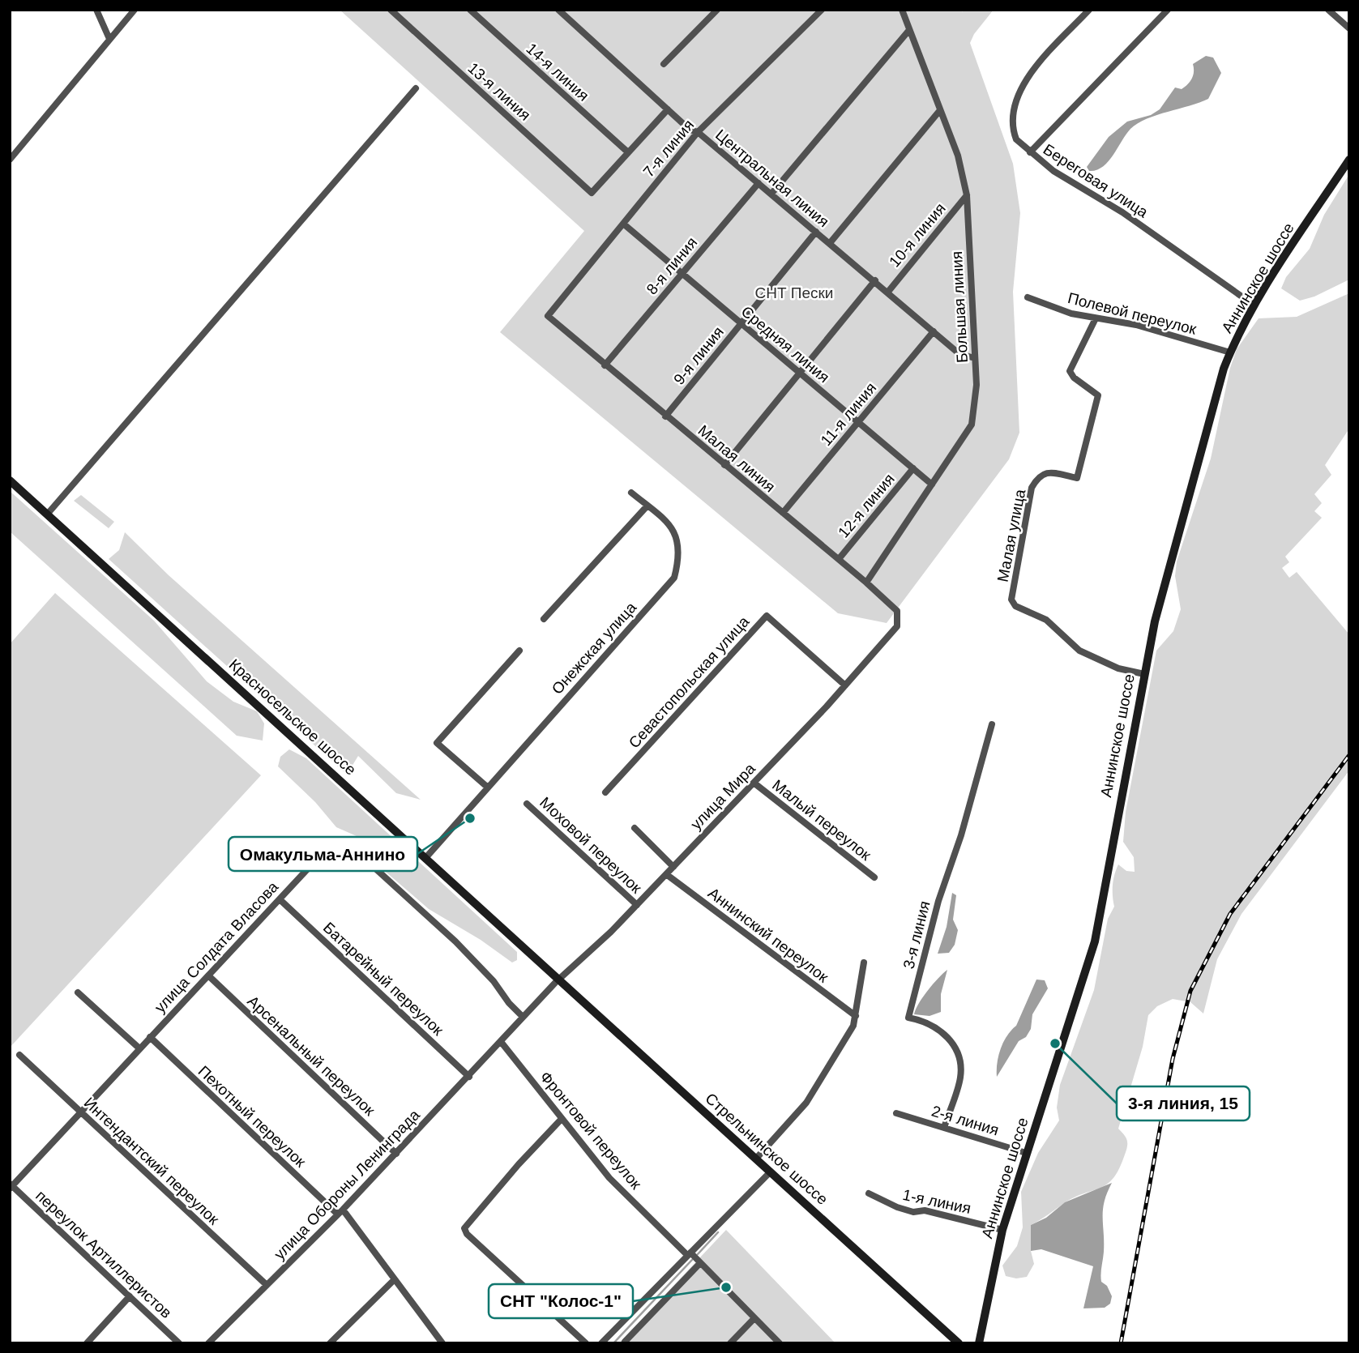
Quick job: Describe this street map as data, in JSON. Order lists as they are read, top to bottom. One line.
{"streets":{"main road":["Аннинское шоссе","Красносельское шоссе","Стрельнинское шоссе"],"street":["14-я линия","13-я линия","7-я линия","Центральная линия","Береговая улица","10-я линия","8-я линия","Большая линия","Полевой переулок","Средняя линия","9-я линия","11-я линия","Малая линия","12-я линия","Малая улица","Онежская улица","Севастопольская улица","улица Мира","Малый переулок","Моховой переулок","Аннинский переулок","3-я линия","улица Солдата Власова","Батарейный переулок","Арсенальный переулок","Пехотный переулок","2-я линия","Фронтовой переулок","Интендантский переулок","улица Обороны Ленинграда","1-я линия","переулок Артиллеристов"]},"crossings":[["14-я линия","13-я линия"],["7-я линия","Центральная линия"],["7-я линия","Средняя линия"],["7-я линия","Малая линия"],["Центральная линия","10-я линия"],["Центральная линия","8-я линия"],["Центральная линия","Большая линия"],["Центральная линия","9-я линия"],["Центральная линия","11-я линия"],["Береговая улица","Аннинское шоссе"],["10-я линия","Большая линия"],["10-я линия","Средняя линия"],["10-я линия","Малая линия"],["8-я линия","Средняя линия"],["8-я линия","Малая линия"],["Аннинское шоссе","Полевой переулок"],["Аннинское шоссе","Малая улица"],["Аннинское шоссе","2-я линия"],["Аннинское шоссе","1-я линия"],["Большая линия","Средняя линия"],["Большая линия","Малая линия"],["Полевой переулок","Малая улица"],["Средняя линия","9-я линия"],["Средняя линия","11-я линия"],["Средняя линия","12-я линия"],["9-я линия","Малая линия"],["11-я линия","Малая линия"],["Малая линия","12-я линия"],["Малая линия","улица Мира"],["Онежская улица","Красносельское шоссе"],["Севастопольская улица","улица Мира"],["Красносельское шоссе","улица Мира"],["Красносельское шоссе","Стрельнинское шоссе"],["улица Мира","Малый переулок"],["улица Мира","Моховой переулок"],["улица Мира","Аннинский переулок"],["улица Мира","улица Солдата Власова"],["улица Мира","Стрельнинское шоссе"],["улица Мира","улица Обороны Ленинграда"],["3-я линия","2-я линия"],["улица Солдата Власова","Батарейный переулок"],["улица Солдата Власова","Арсенальный переулок"],["улица Солдата Власова","Пехотный переулок"],["улица Солдата Власова","Интендантский переулок"],["улица Солдата Власова","улица Обороны Ленинграда"],["улица Солдата Власова","переулок Артиллеристов"],["Батарейный переулок","улица Обороны Ленинграда"],["Арсенальный переулок","улица Обороны Ленинграда"],["Пехотный переулок","улица Обороны Ленинграда"],["Фронтовой переулок","улица Обороны Ленинграда"],["Интендантский переулок","улица Обороны Ленинграда"]],"parks":["СНТ Пески"],"places":["Омакульма-Аннино","3-я линия, 15","СНТ \"Колос-1\""]}
